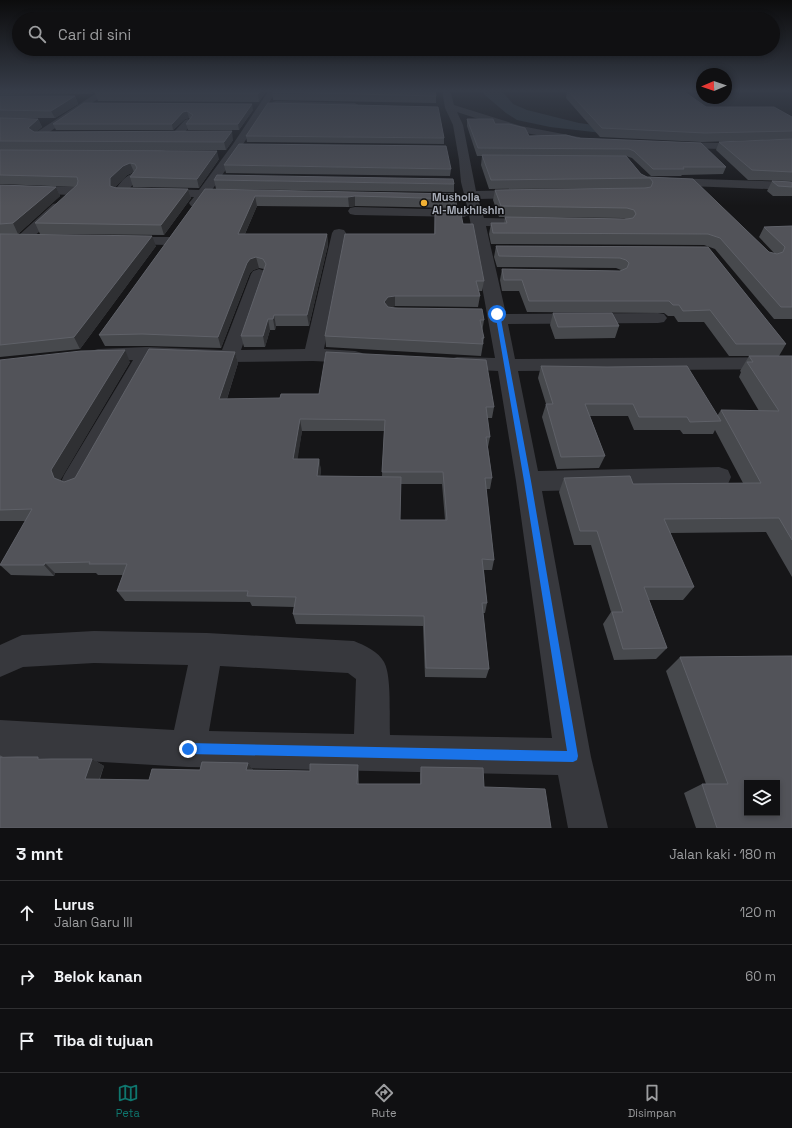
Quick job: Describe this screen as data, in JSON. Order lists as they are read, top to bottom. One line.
{"places":["Musholla Al-Mukhlishin"],"north":"left","page":{"search":"Cari di sini","heading":["3 mnt","Jalan kaki · 180 m"],"list":[["Lurus","Jalan Garu III","120 m"],["Belok kanan","60 m"],"Tiba di tujuan"],"nav":["Peta","Rute","Disimpan"]}}
